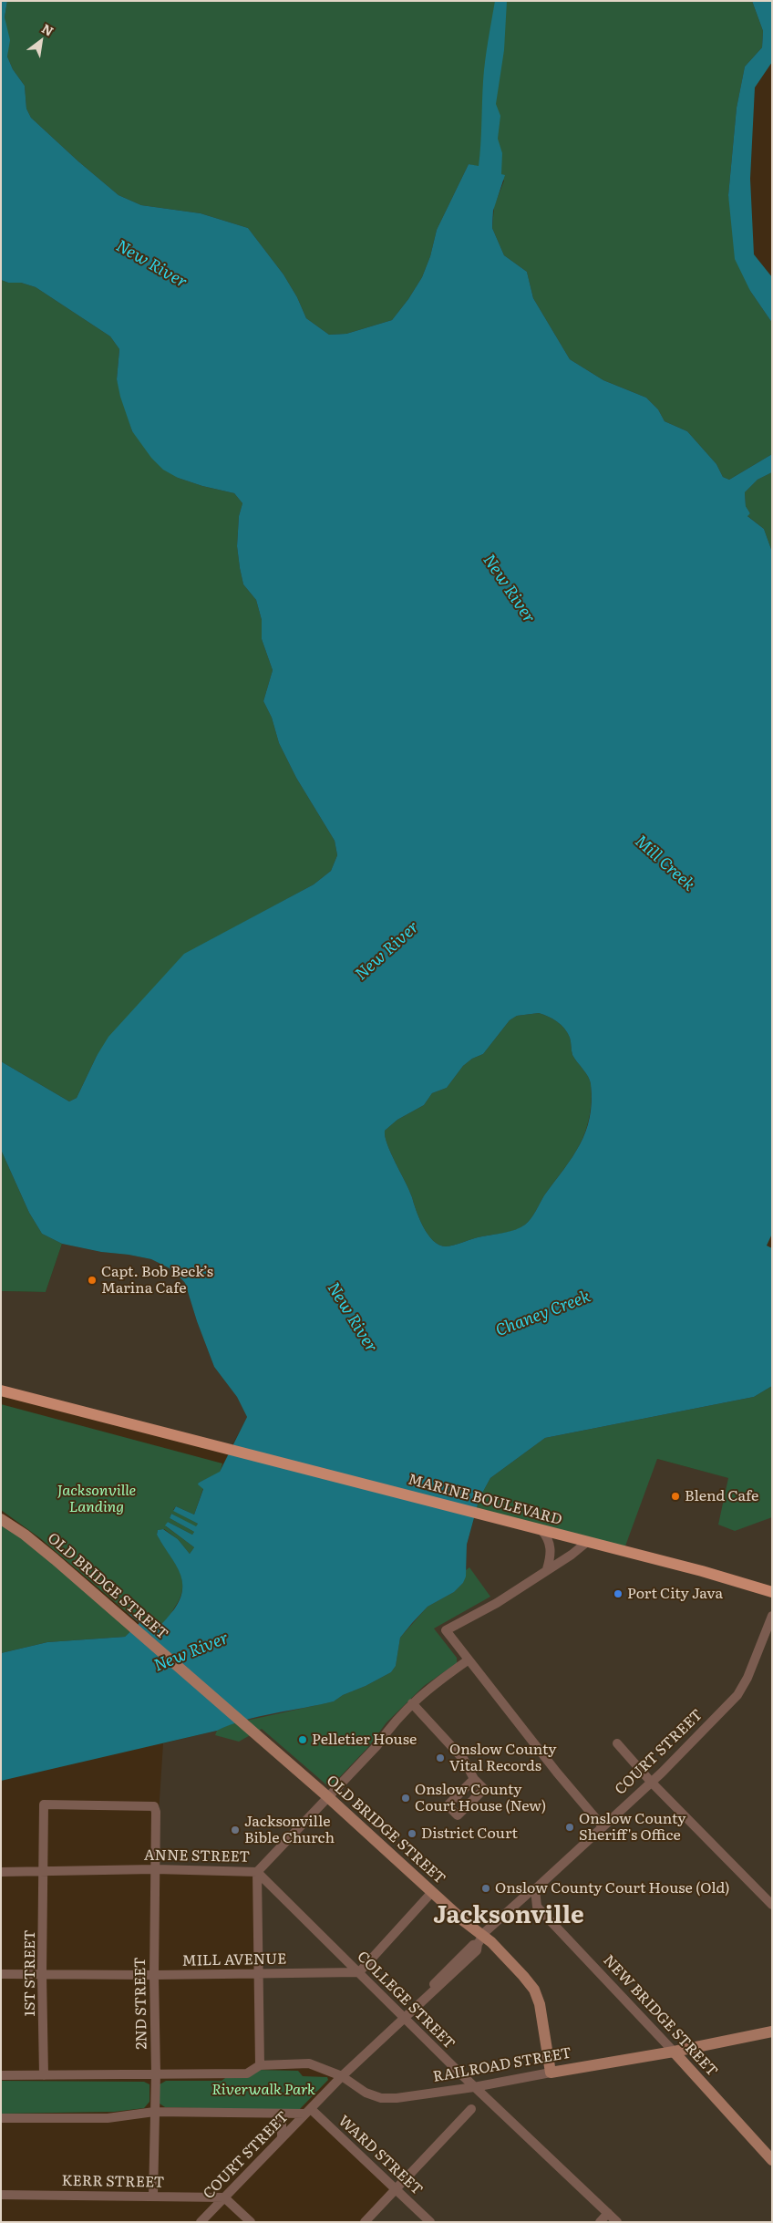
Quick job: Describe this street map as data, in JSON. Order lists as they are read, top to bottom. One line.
{"streets":{"main road":["MARINE BOULEVARD","OLD BRIDGE STREET","NEW BRIDGE STREET","RAILROAD STREET"],"street":["COURT STREET","ANNE STREET","MILL AVENUE","1ST STREET","COLLEGE STREET","2ND STREET","WARD STREET","KERR STREET"]},"crossings":[["OLD BRIDGE STREET","COURT STREET"],["OLD BRIDGE STREET","ANNE STREET"],["OLD BRIDGE STREET","RAILROAD STREET"],["COURT STREET","COLLEGE STREET"],["COURT STREET","NEW BRIDGE STREET"],["COURT STREET","RAILROAD STREET"],["COURT STREET","WARD STREET"],["COURT STREET","KERR STREET"],["ANNE STREET","1ST STREET"],["ANNE STREET","COLLEGE STREET"],["ANNE STREET","2ND STREET"],["MILL AVENUE","1ST STREET"],["MILL AVENUE","COLLEGE STREET"],["MILL AVENUE","2ND STREET"],["1ST STREET","2ND STREET"],["1ST STREET","RAILROAD STREET"],["COLLEGE STREET","RAILROAD STREET"],["2ND STREET","RAILROAD STREET"],["2ND STREET","KERR STREET"],["NEW BRIDGE STREET","RAILROAD STREET"]],"districts":["Jacksonville"],"water":["New River","Mill Creek","Chaney Creek"],"parks":["Jacksonville Landing","Riverwalk Park"],"places":["Capt. Bob Beck’s Marina Cafe","Blend Cafe","Port City Java","Pelletier House","Onslow County Vital Records","Onslow County Court House (New)","Onslow County Sheriff's Office","Jacksonville Bible Church","District Court","Onslow County Court House (Old)"],"north":"top right"}
